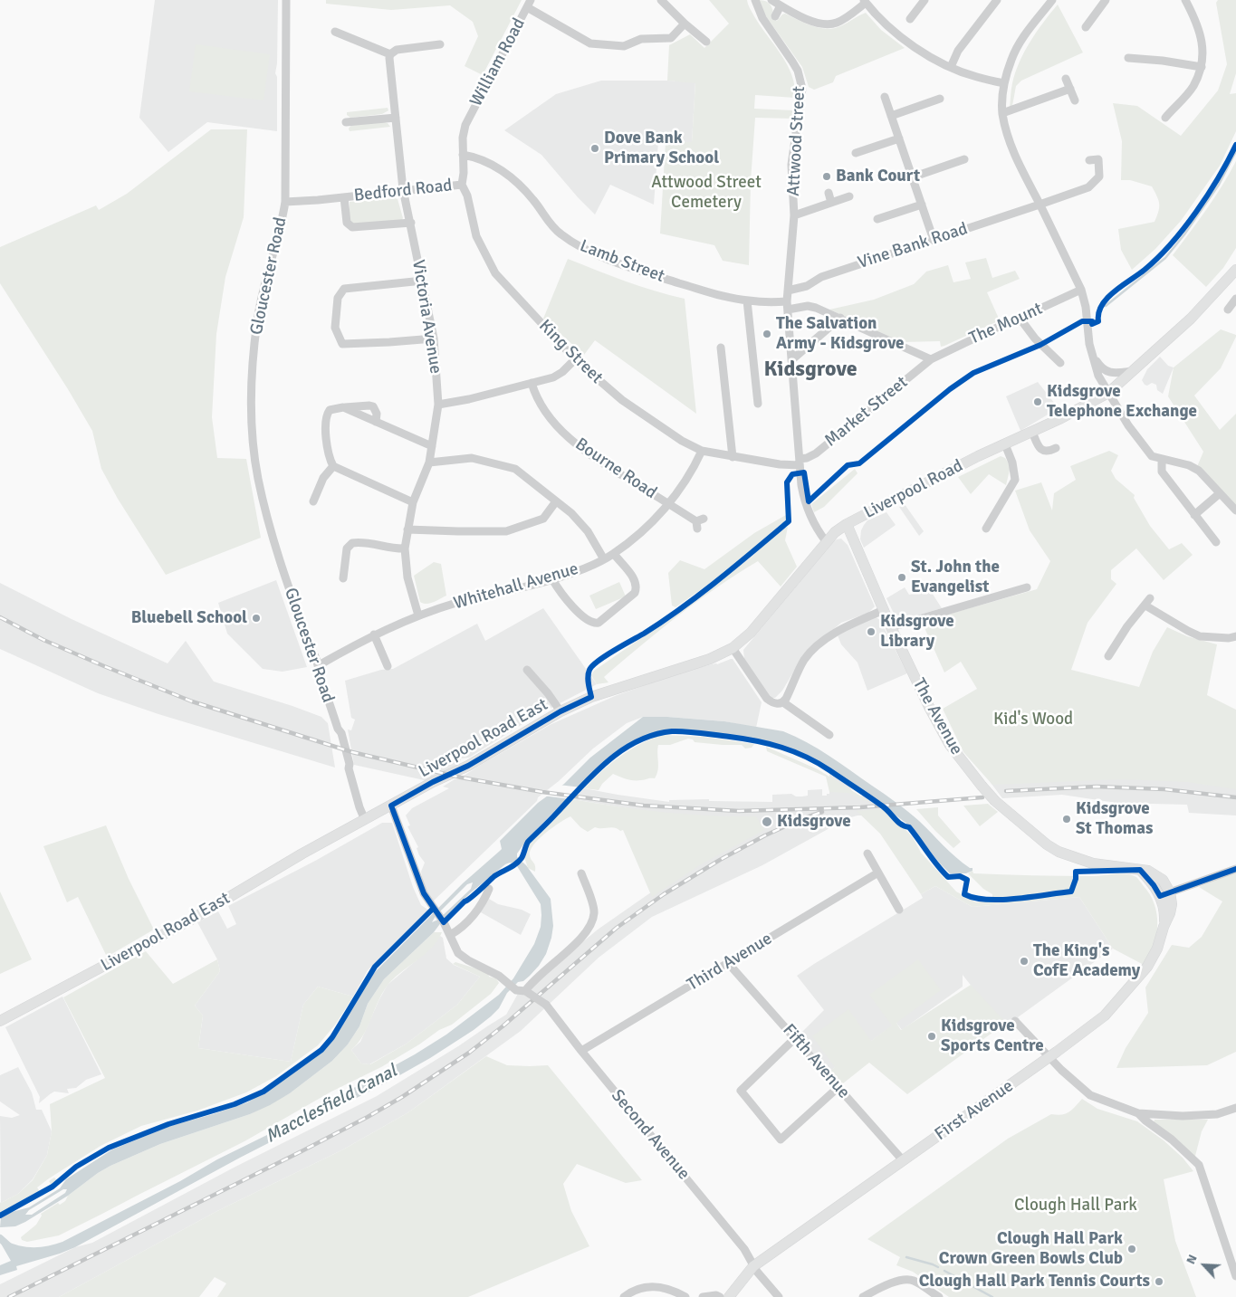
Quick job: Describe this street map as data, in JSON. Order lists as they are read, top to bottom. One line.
{"streets":{"main road":["Liverpool Road","The Avenue","Liverpool Road East","First Avenue"],"street":["William Road","Attwood Street","Bedford Road","Vine Bank Road","Lamb Street","Gloucester Road","Victoria Avenue","The Mount","King Street","Market Street","Bourne Road","Whitehall Avenue","Third Avenue","Fifth Avenue","Second Avenue"]},"crossings":[["William Road","King Street"],["Attwood Street","Vine Bank Road"],["Attwood Street","Lamb Street"],["Attwood Street","King Street"],["Attwood Street","Market Street"],["Attwood Street","Liverpool Road"],["Bedford Road","Gloucester Road"],["Bedford Road","Victoria Avenue"],["Bedford Road","King Street"],["Lamb Street","The Mount"],["Lamb Street","King Street"],["Lamb Street","Market Street"],["Gloucester Road","Whitehall Avenue"],["Gloucester Road","Liverpool Road East"],["Victoria Avenue","Whitehall Avenue"],["The Mount","Market Street"],["King Street","Market Street"],["King Street","Whitehall Avenue"],["Bourne Road","Whitehall Avenue"],["Liverpool Road","The Avenue"],["Liverpool Road","Liverpool Road East"],["The Avenue","First Avenue"],["Liverpool Road East","Second Avenue"],["Third Avenue","Fifth Avenue"],["Third Avenue","Second Avenue"],["Fifth Avenue","First Avenue"],["First Avenue","Second Avenue"]],"districts":["Kidsgrove"],"water":["Macclesfield Canal"],"parks":["Attwood Street Cemetery","Kid's Wood","Clough Hall Park"],"places":["Dove Bank Primary School","Bank Court","The Salvation Army - Kidsgrove","Kidsgrove Telephone Exchange","St. John the Evangelist","Bluebell School","Kidsgrove Library","Kidsgrove St Thomas","Kidsgrove","The King's CofE Academy","Kidsgrove Sports Centre","Clough Hall Park Crown Green Bowls Club","Clough Hall Park Tennis Courts"],"north":"top left"}
